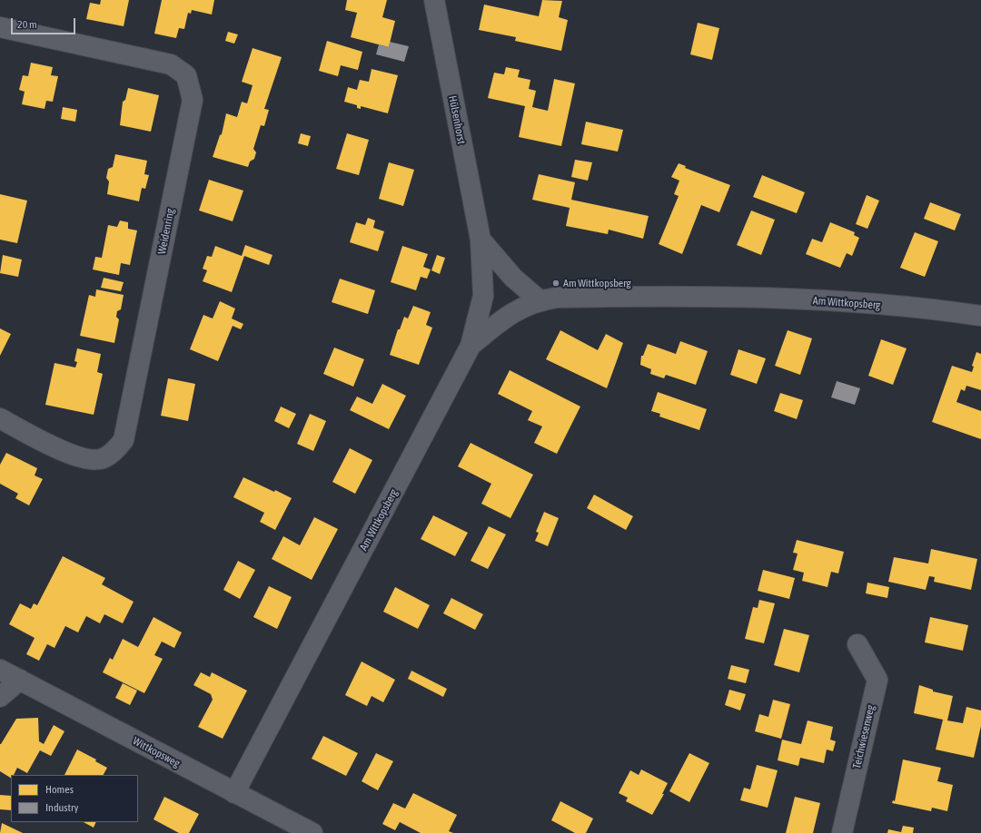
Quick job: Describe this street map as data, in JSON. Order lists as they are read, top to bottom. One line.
{"streets":{"street":["Hülsenhorst","Weidenring","Am Wittkopsberg","Teichwiesenweg","Wittkopsweg"]},"crossings":[["Hülsenhorst","Am Wittkopsberg"],["Am Wittkopsberg","Wittkopsweg"]],"places":["Am Wittkopsberg"],"legend":["Homes","Industry"],"scale_bar":"20 m"}
